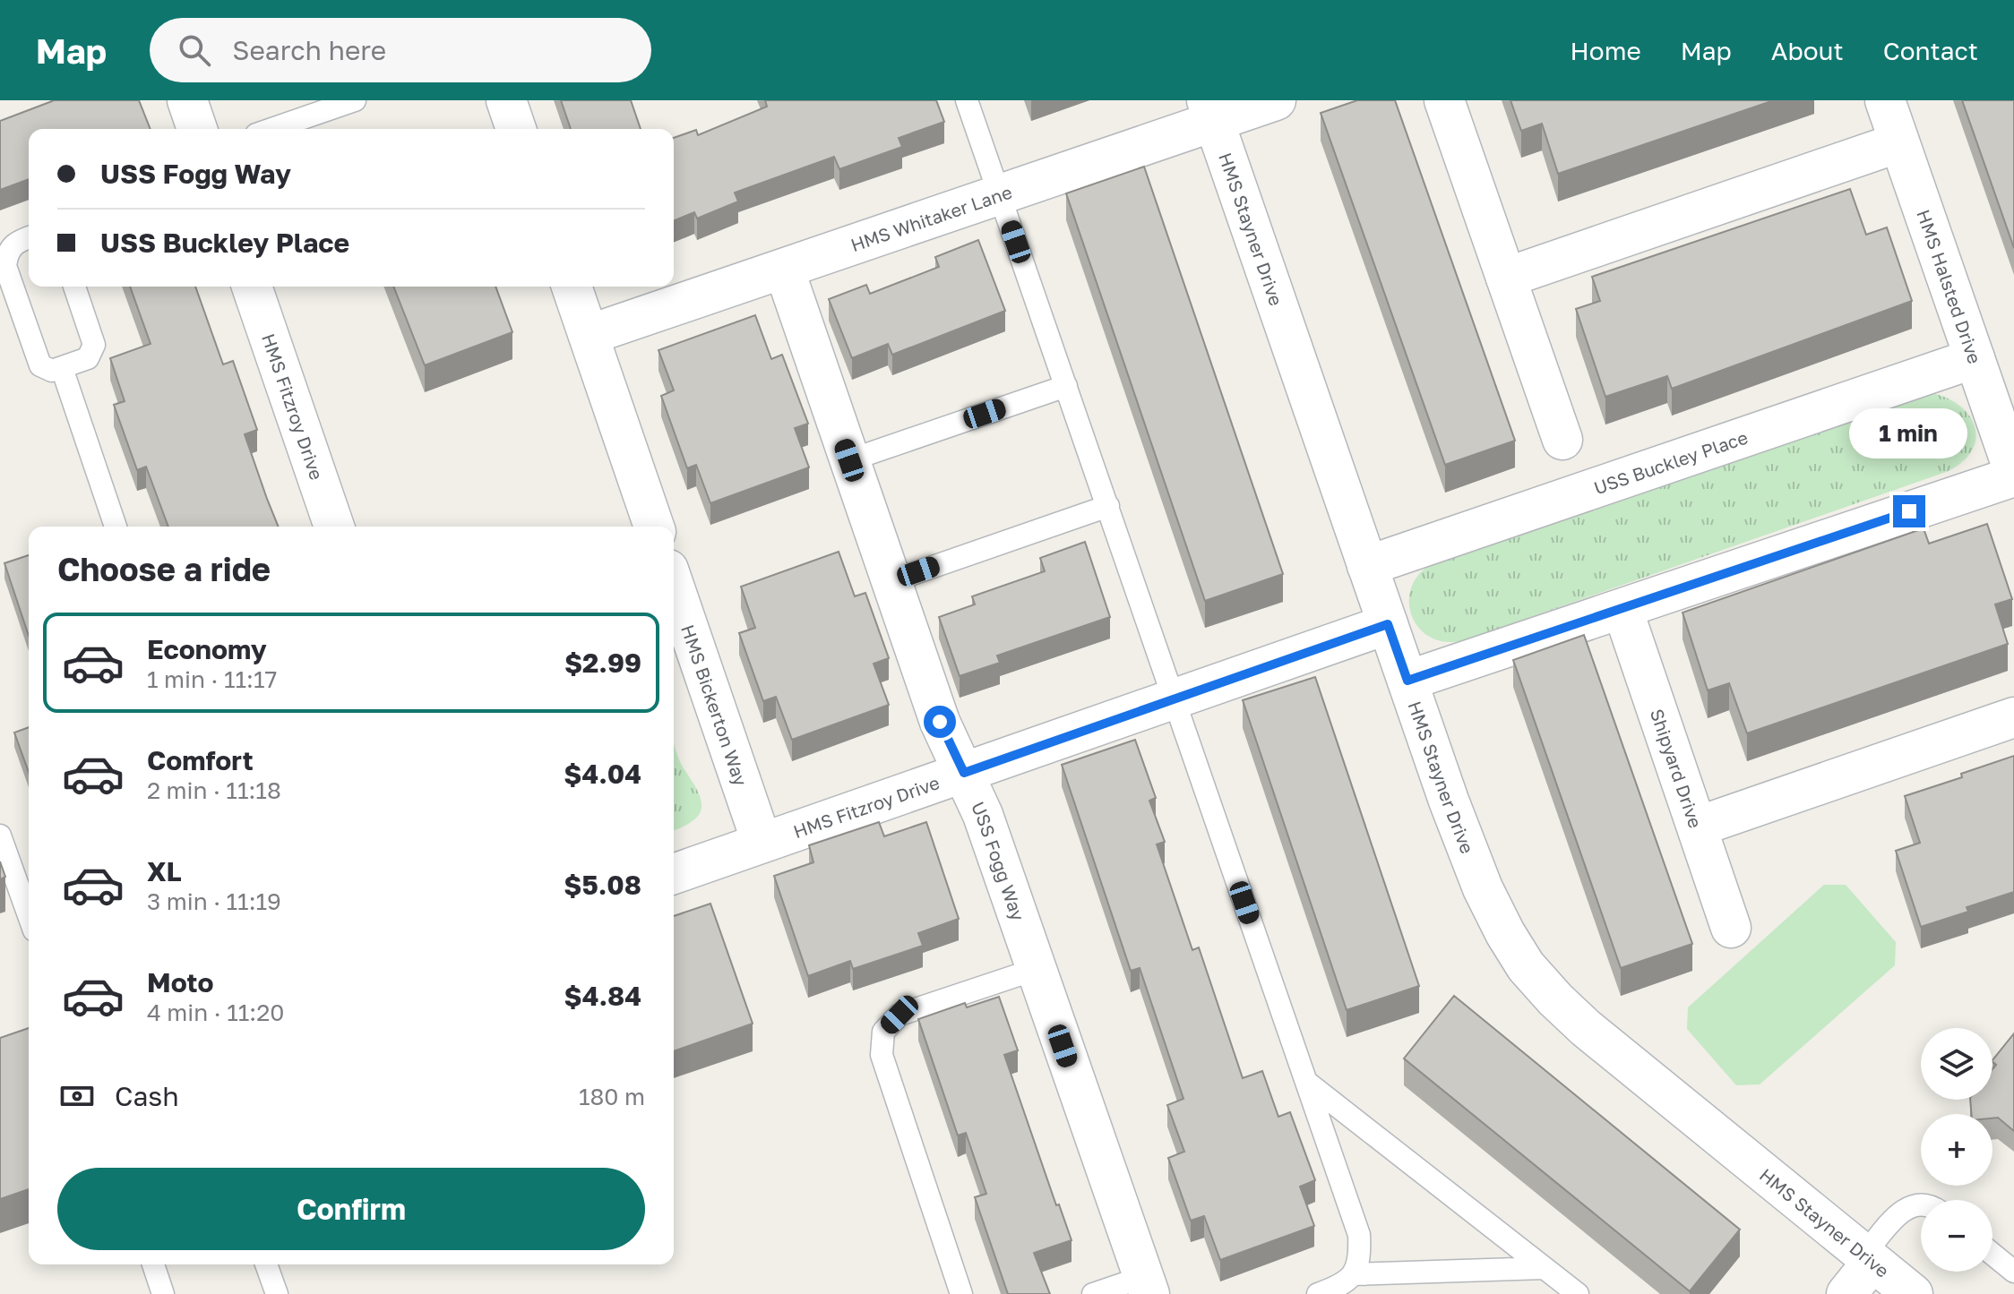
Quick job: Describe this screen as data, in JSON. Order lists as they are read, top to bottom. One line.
{"streets":{"street":["HMS Whitaker Lane","HMS Stayner Drive","HMS Halsted Drive","HMS Fitzroy Drive","USS Buckley Place","HMS Bickerton Way","Shipyard Drive","USS Fogg Way"]},"crossings":[["HMS Whitaker Lane","HMS Stayner Drive"],["HMS Whitaker Lane","USS Fogg Way"],["HMS Stayner Drive","HMS Fitzroy Drive"],["HMS Stayner Drive","USS Buckley Place"],["HMS Halsted Drive","USS Buckley Place"],["HMS Fitzroy Drive","HMS Bickerton Way"],["HMS Fitzroy Drive","USS Fogg Way"]],"page":{"header":"Map","search":"Search here","nav":["Home","Map","About","Contact"],"banner":["USS Fogg Way","USS Buckley Place"],"bubble":"1 min","heading":"Choose a ride","list":[{"name":"Economy","note":"1 min · 11:17","value":"$2.99"},{"name":"Comfort","note":"2 min · 11:18","value":"$4.04"},{"name":"XL","note":"3 min · 11:19","value":"$5.08"},{"name":"Moto","note":"4 min · 11:20","value":"$4.84"}],"map_buttons":["+","−"],"pay":["Cash","180 m"],"buttons":"Confirm"}}
